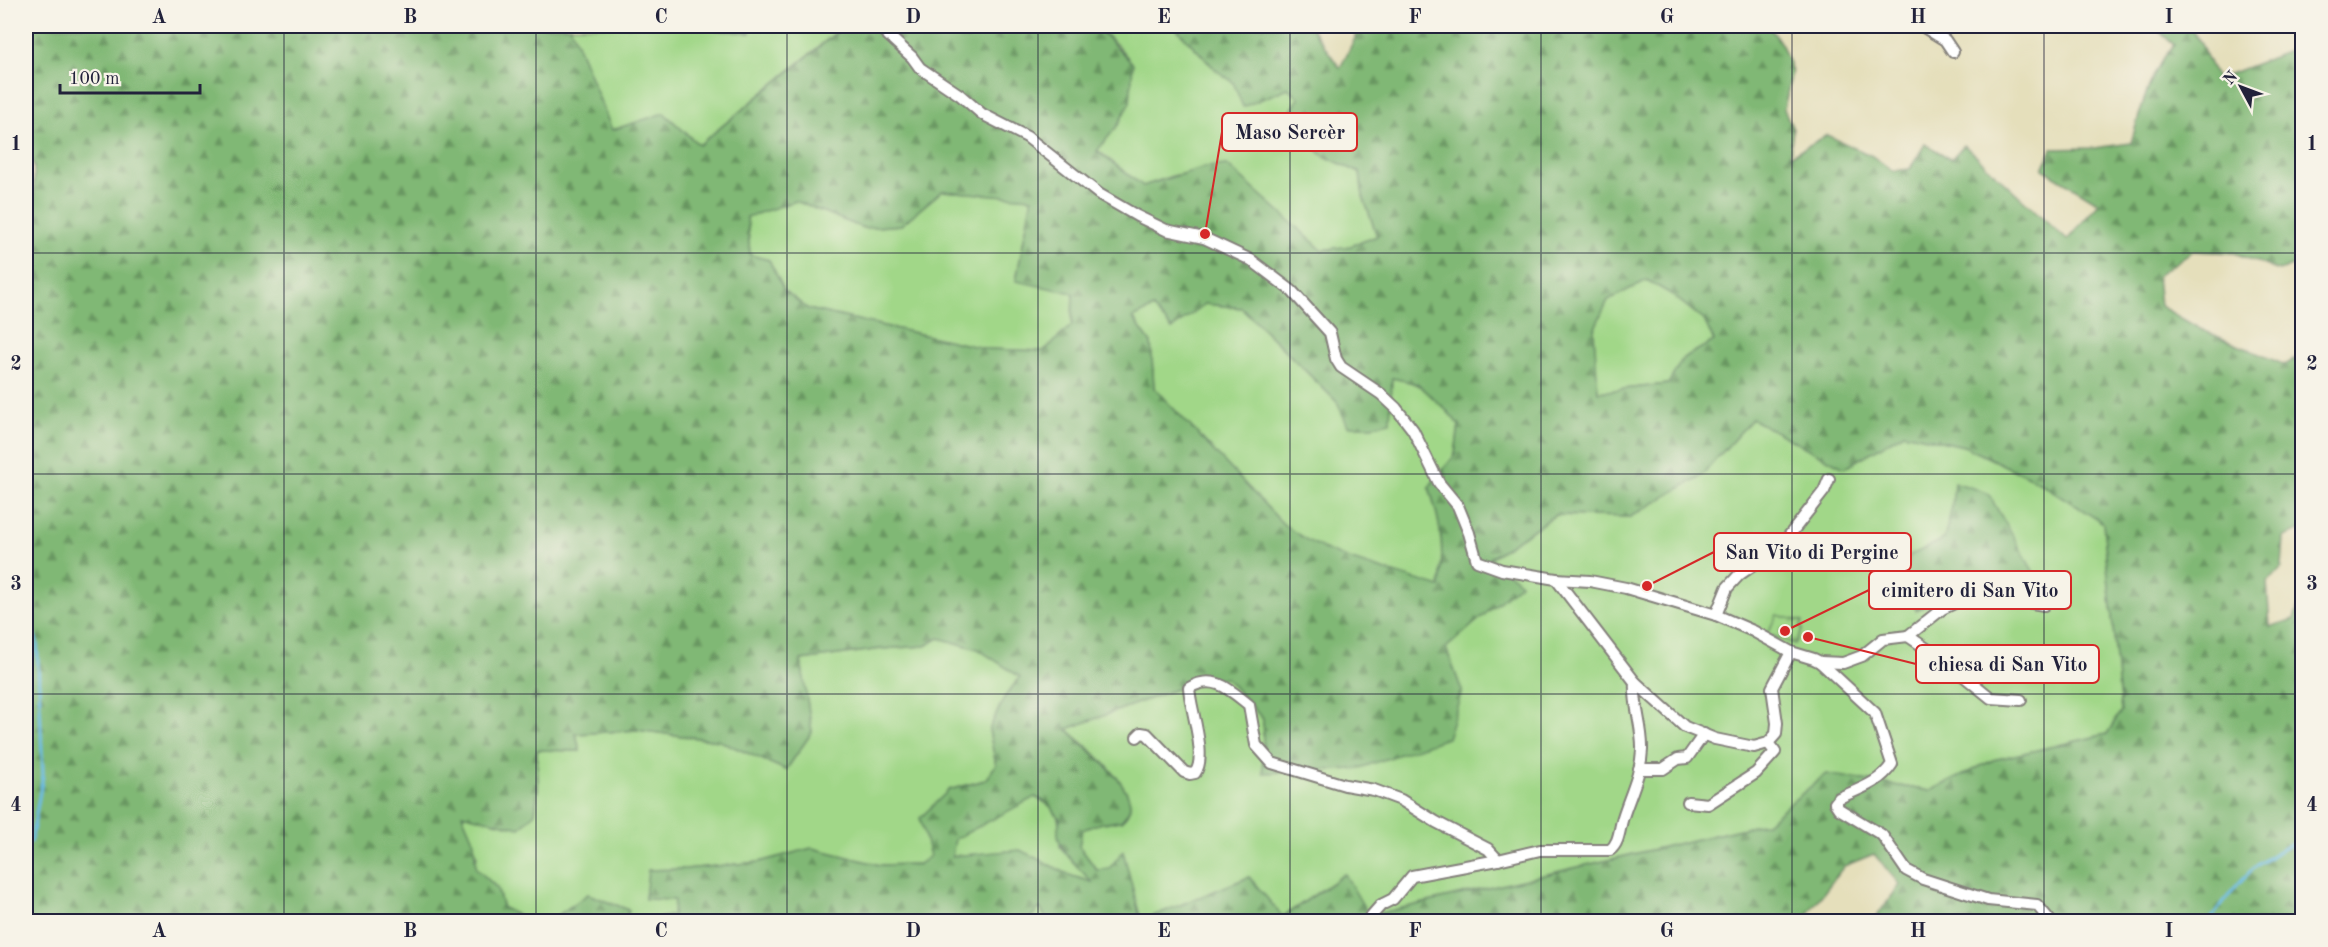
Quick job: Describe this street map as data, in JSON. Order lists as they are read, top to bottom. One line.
{"places":["Maso Sercèr","San Vito di Pergine","cimitero di San Vito","chiesa di San Vito"],"scale_bar":"100 m","north":"top left","grid":{"columns":["A","B","C","D","E","F","G","H","I"],"rows":["1","2","3","4"]}}
